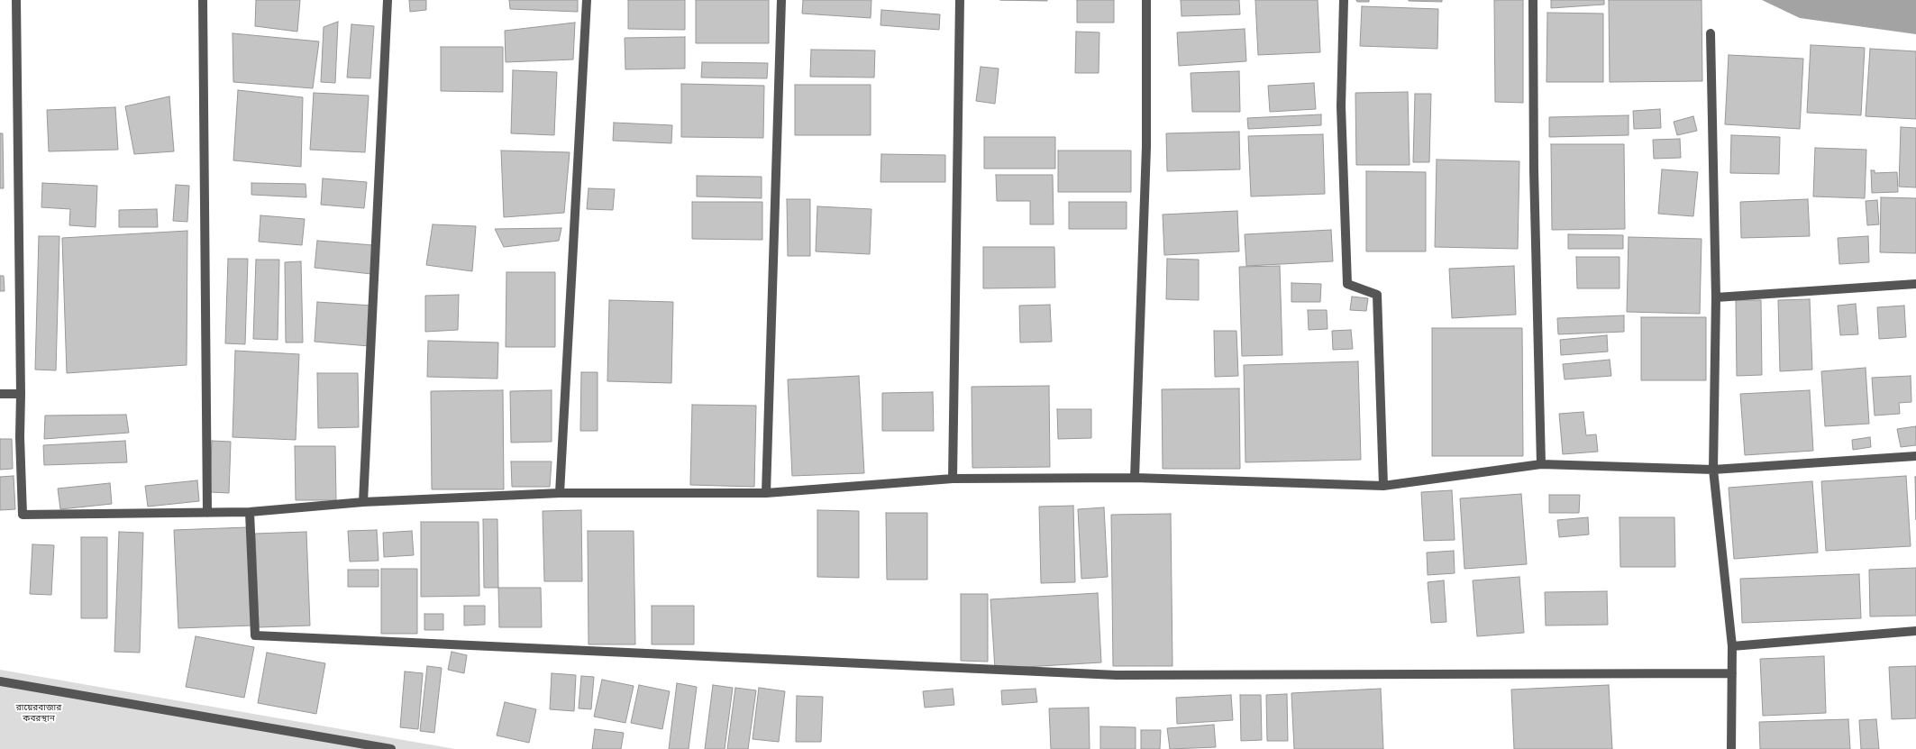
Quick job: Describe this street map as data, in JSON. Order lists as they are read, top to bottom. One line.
{"parks":["রায়েরবাজার কবরস্থান"]}
